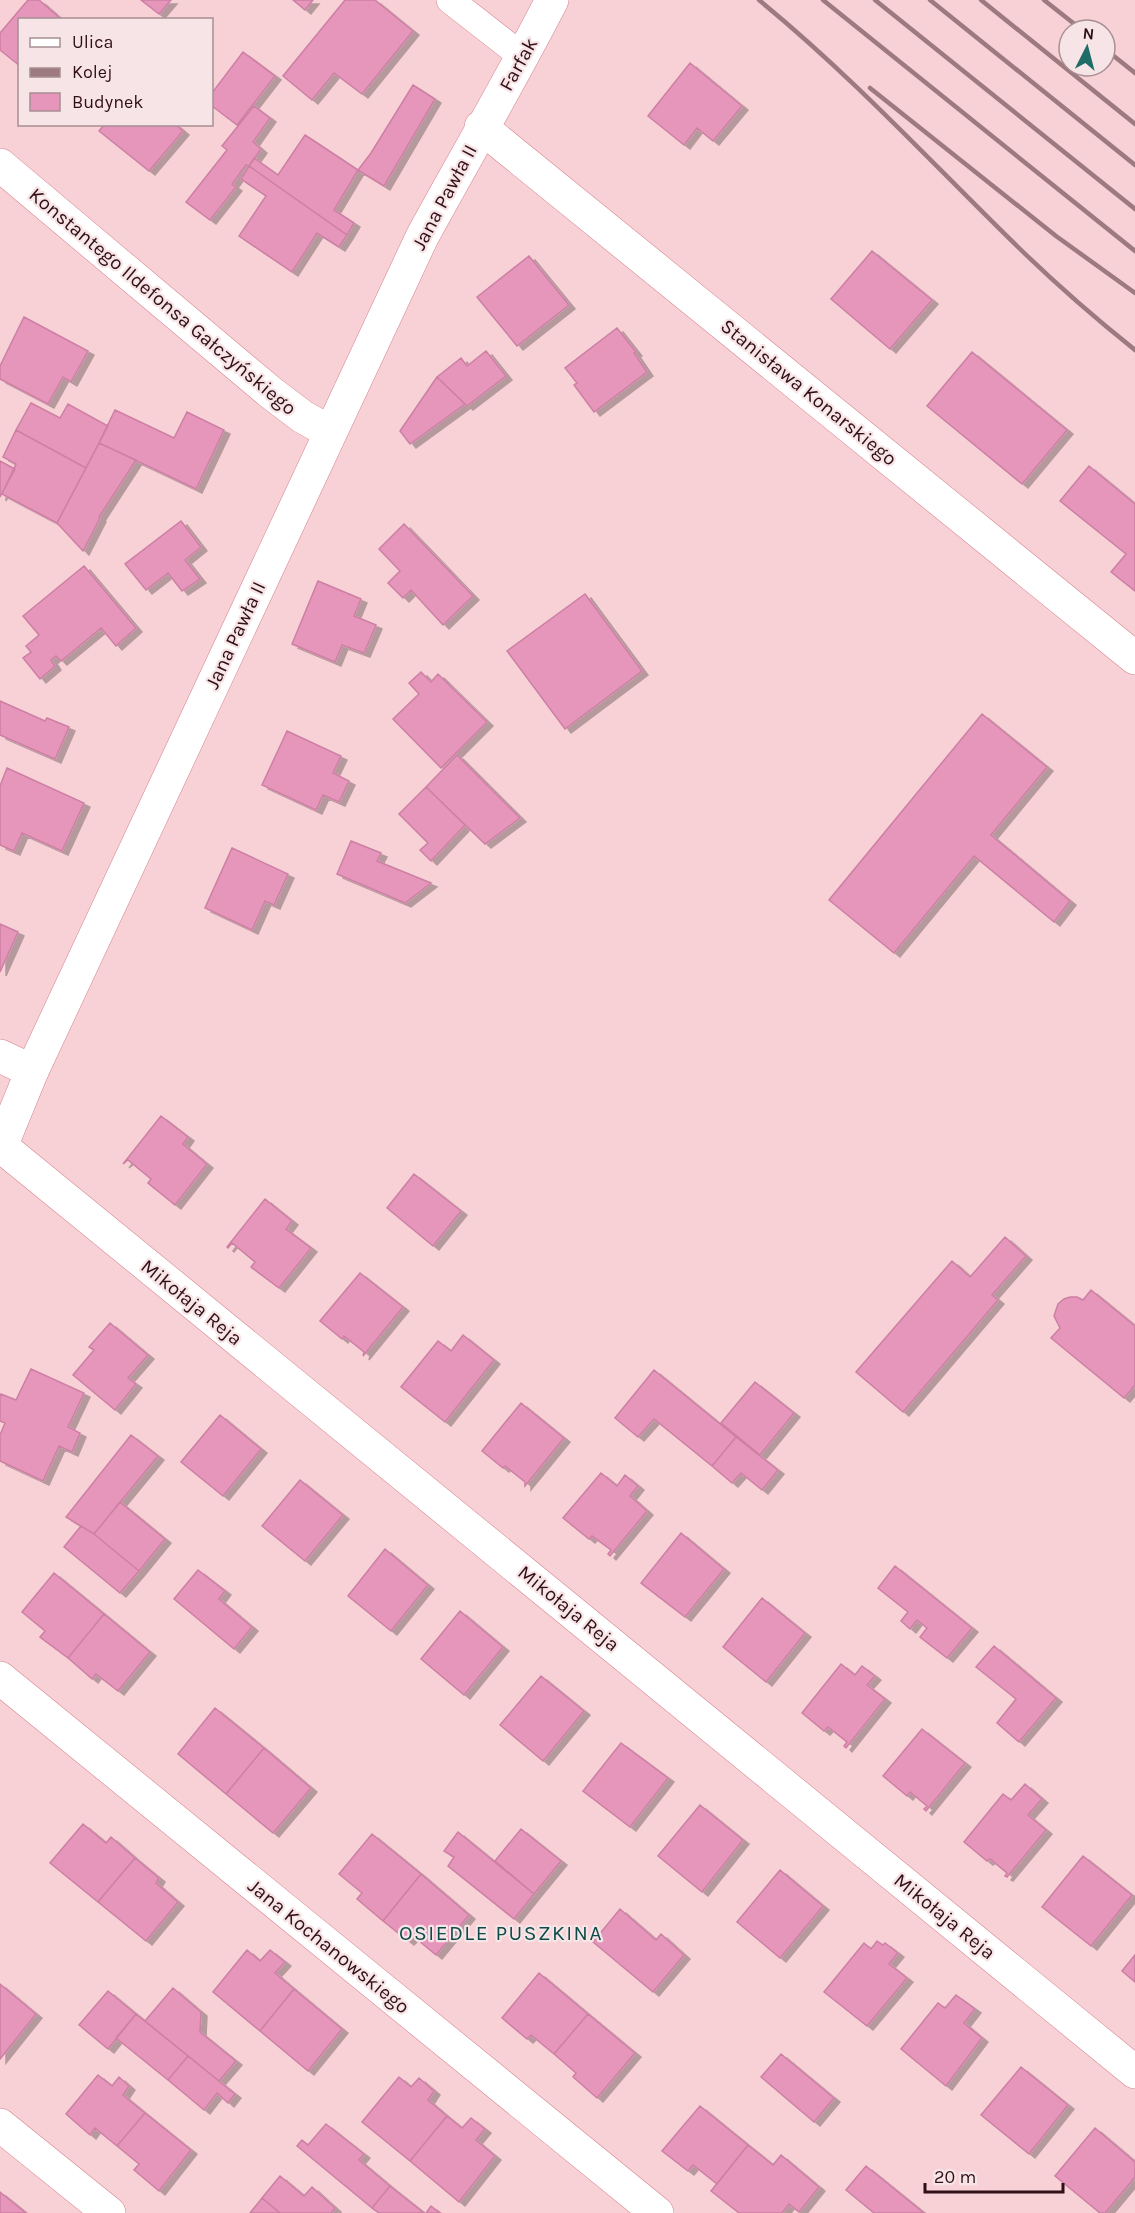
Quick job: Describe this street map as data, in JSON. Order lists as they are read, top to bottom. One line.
{"streets":{"street":["Farfak","Jana Pawła II","Konstantego Ildefonsa Gałczyńskiego","Stanisława Konarskiego","Mikołaja Reja","Jana Kochanowskiego"]},"crossings":[["Farfak","Jana Pawła II"],["Farfak","Stanisława Konarskiego"],["Jana Pawła II","Konstantego Ildefonsa Gałczyńskiego"],["Jana Pawła II","Stanisława Konarskiego"],["Jana Pawła II","Mikołaja Reja"]],"districts":["OSIEDLE PUSZKINA"],"legend":["Ulica","Kolej","Budynek"],"scale_bar":"20 m","north":"top"}
